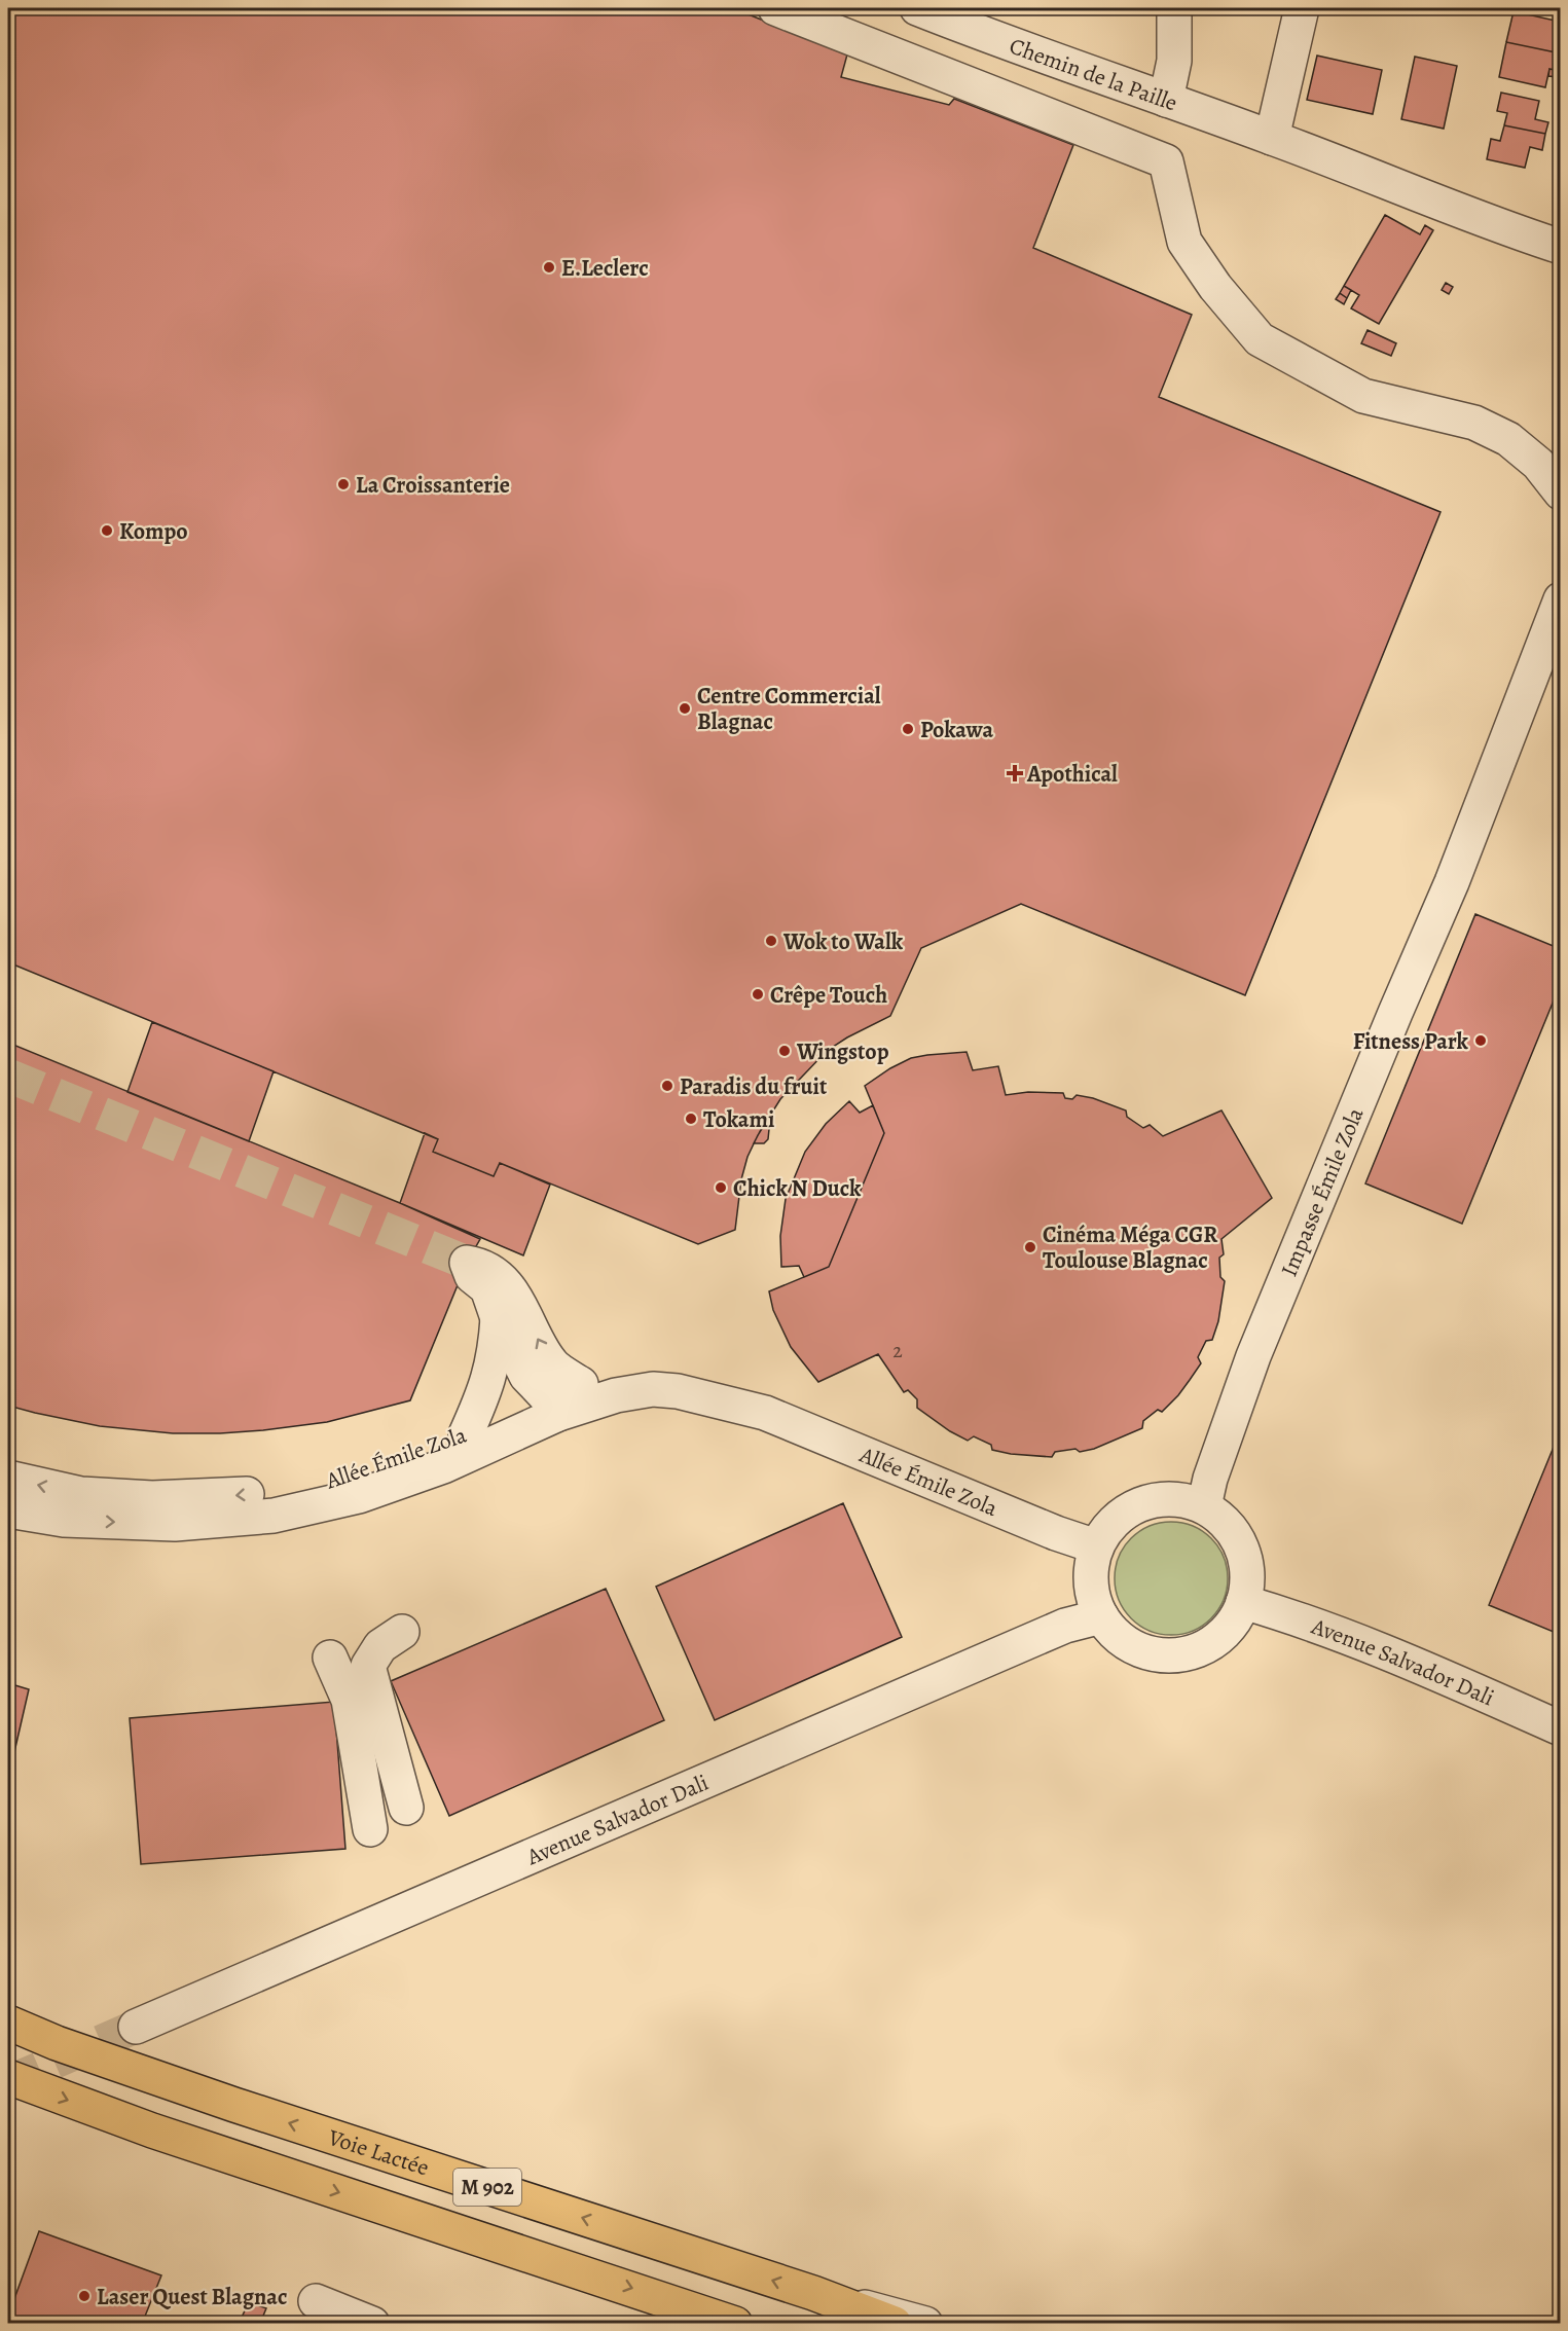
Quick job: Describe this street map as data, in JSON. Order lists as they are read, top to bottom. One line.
{"streets":{"highway":["Voie Lactée","M 902"],"street":["Chemin de la Paille","Impasse Émile Zola","Allée Émile Zola","Avenue Salvador Dali"]},"crossings":[["Impasse Émile Zola","Allée Émile Zola"],["Impasse Émile Zola","Avenue Salvador Dali"],["Allée Émile Zola","Avenue Salvador Dali"]],"places":{"other":["E.Leclerc","La Croissanterie","Kompo","Centre Commercial Blagnac","Pokawa","Wok to Walk","Crêpe Touch","Fitness Park","Wingstop","Paradis du fruit","Tokami","Chick N Duck","Cinéma Méga CGR Toulouse Blagnac","Laser Quest Blagnac"],"health":["Apothical"]},"house_numbers":["2"]}
